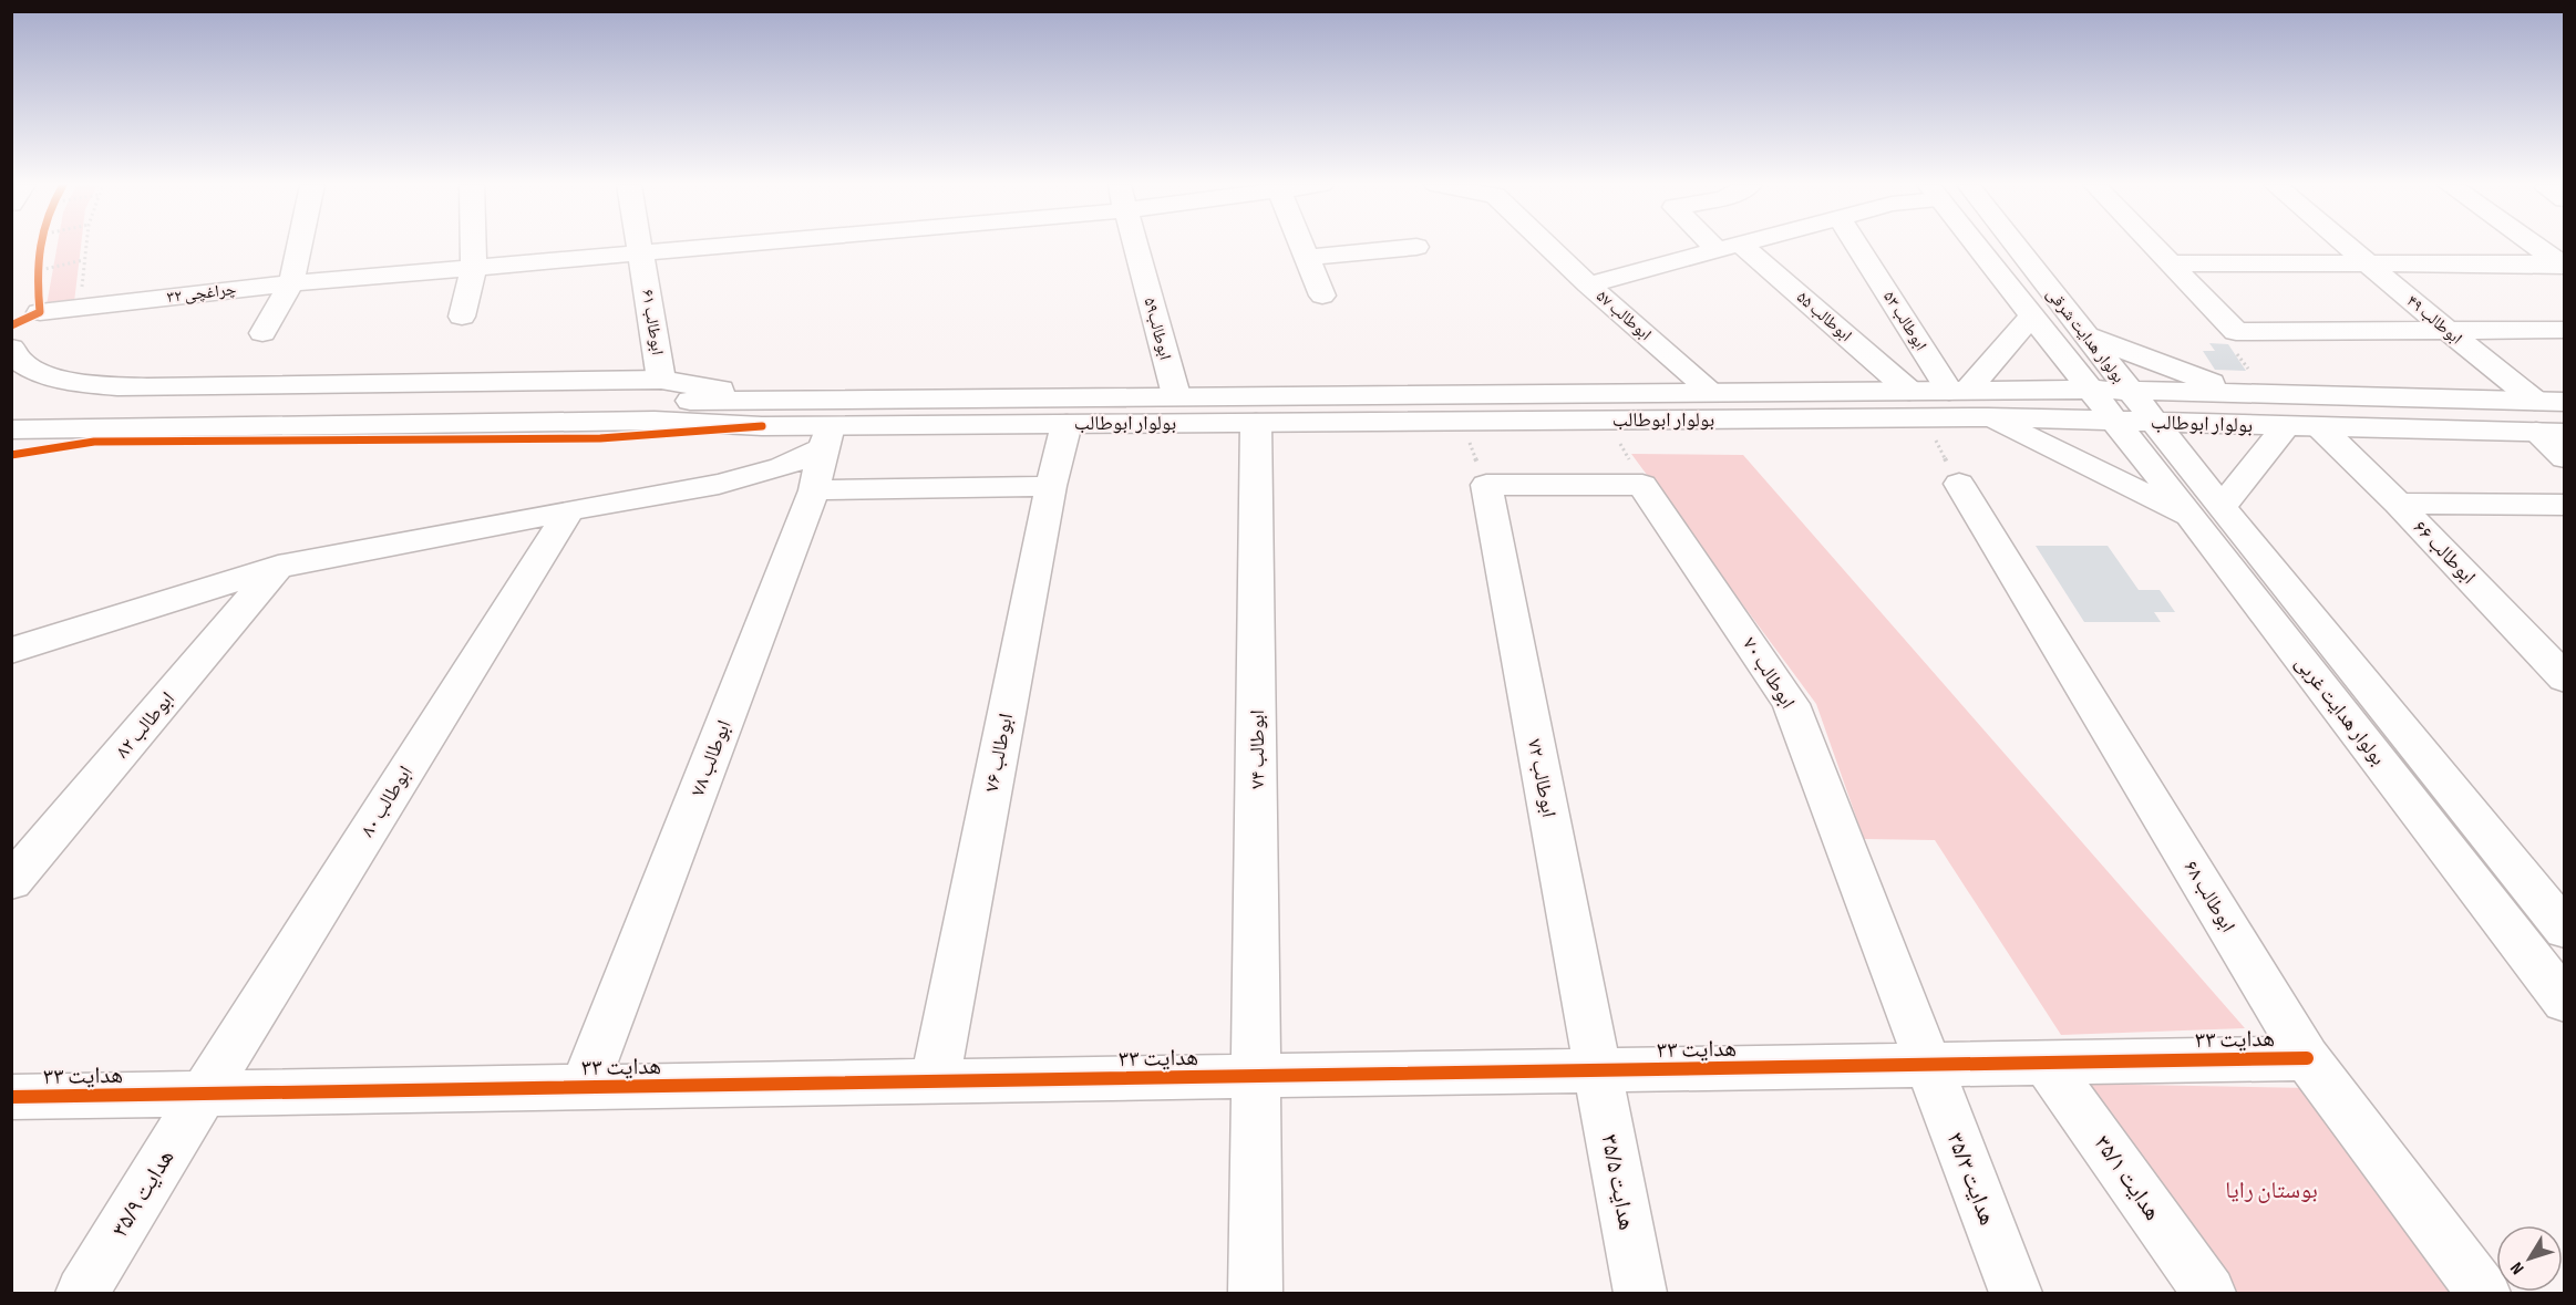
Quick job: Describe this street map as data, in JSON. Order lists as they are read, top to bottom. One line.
{"streets":{"street":["چراغچی ۳۲","ابوطالب ۵۷","ابوطالب ۵۵","ابوطالب ۴۹","ابوطالب ۵۳","ابوطالب ۶۱","ابوطالب۵۹","بولوار هدایت شرقی","بولوار ابوطالب","ابوطالب ۶۶","ابوطالب ۷۰","بولوار هدایت غربی","ابوطالب ۸۲","ابوطالب ۷۴","ابوطالب ۷۶","ابوطالب ۷۸","ابوطالب ۷۲","ابوطالب ۸۰","ابوطالب ۶۸","هدایت ۳۳","هدایت ۳۵/۱","هدایت ۳۵/۳","هدایت ۳۵/۵","هدایت ۳۵/۹"]},"crossings":[["چراغچی ۳۲","ابوطالب ۶۱"],["ابوطالب ۵۷","بولوار ابوطالب"],["ابوطالب ۵۵","بولوار ابوطالب"],["ابوطالب ۴۹","بولوار ابوطالب"],["ابوطالب ۵۳","بولوار ابوطالب"],["ابوطالب۵۹","بولوار ابوطالب"],["بولوار هدایت شرقی","بولوار ابوطالب"],["بولوار هدایت شرقی","بولوار هدایت غربی"],["بولوار ابوطالب","ابوطالب ۶۶"],["بولوار ابوطالب","بولوار هدایت غربی"],["بولوار ابوطالب","ابوطالب ۷۴"],["بولوار ابوطالب","ابوطالب ۷۶"],["بولوار ابوطالب","ابوطالب ۷۸"],["ابوطالب ۷۰","هدایت ۳۳"],["ابوطالب ۷۰","هدایت ۳۵/۳"],["ابوطالب ۷۴","هدایت ۳۳"],["ابوطالب ۷۶","هدایت ۳۳"],["ابوطالب ۷۸","هدایت ۳۳"],["ابوطالب ۷۲","هدایت ۳۳"],["ابوطالب ۷۲","هدایت ۳۵/۵"],["ابوطالب ۸۰","هدایت ۳۳"],["ابوطالب ۸۰","هدایت ۳۵/۹"],["ابوطالب ۶۸","هدایت ۳۳"],["هدایت ۳۳","هدایت ۳۵/۱"],["هدایت ۳۳","هدایت ۳۵/۳"],["هدایت ۳۳","هدایت ۳۵/۵"],["هدایت ۳۳","هدایت ۳۵/۹"]],"parks":["بوستان رایا"],"north":"bottom left"}
